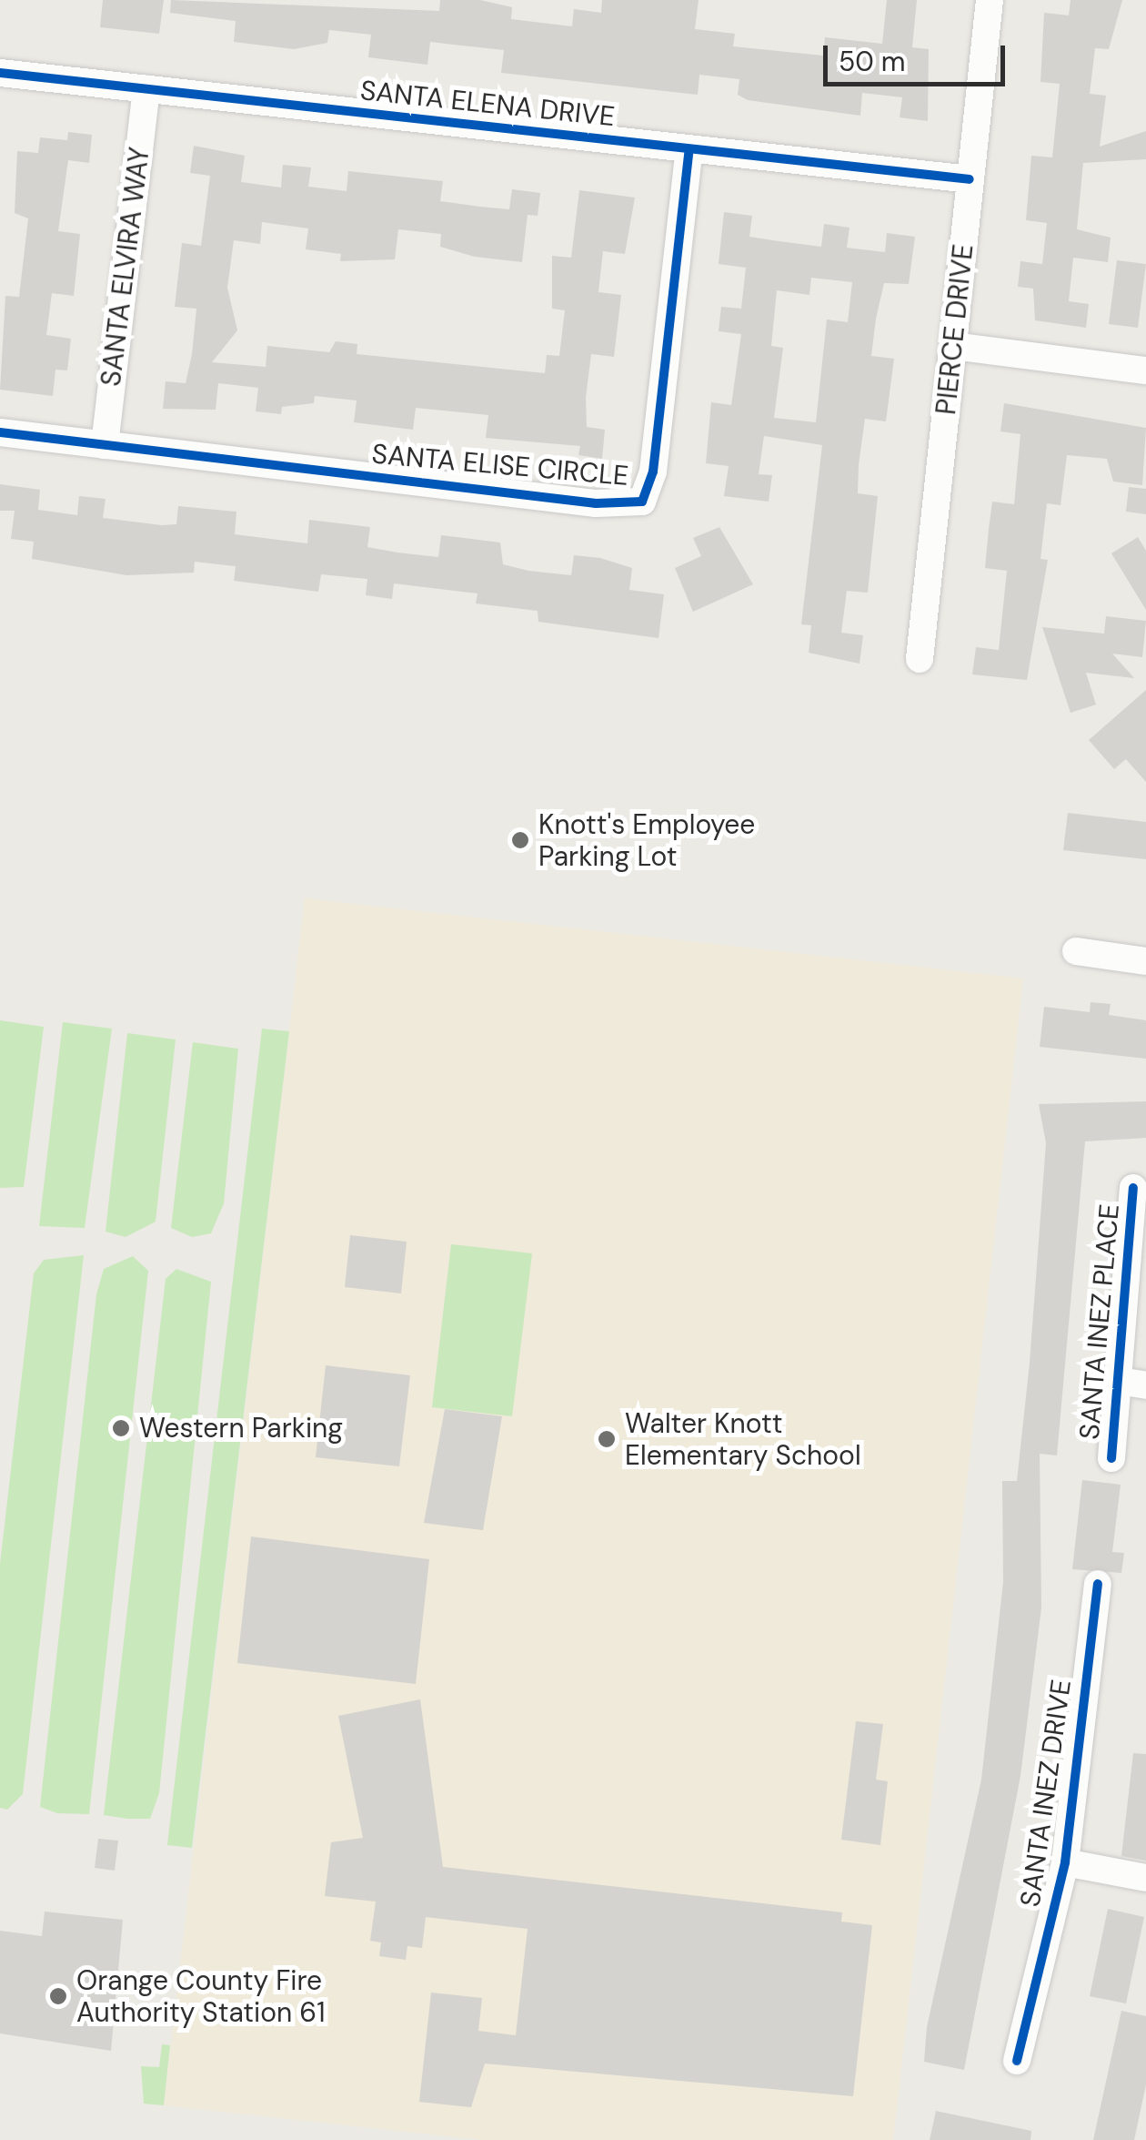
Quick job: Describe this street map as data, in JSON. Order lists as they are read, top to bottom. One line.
{"streets":{"street":["SANTA ELENA DRIVE","SANTA ELVIRA WAY","PIERCE DRIVE","SANTA ELISE CIRCLE","SANTA INEZ PLACE","SANTA INEZ DRIVE"]},"crossings":[["SANTA ELENA DRIVE","SANTA ELVIRA WAY"],["SANTA ELENA DRIVE","PIERCE DRIVE"],["SANTA ELENA DRIVE","SANTA ELISE CIRCLE"],["SANTA ELVIRA WAY","SANTA ELISE CIRCLE"]],"places":["Knott's Employee Parking Lot","Western Parking","Walter Knott Elementary School","Orange County Fire Authority Station 61"],"scale_bar":"50 m"}
